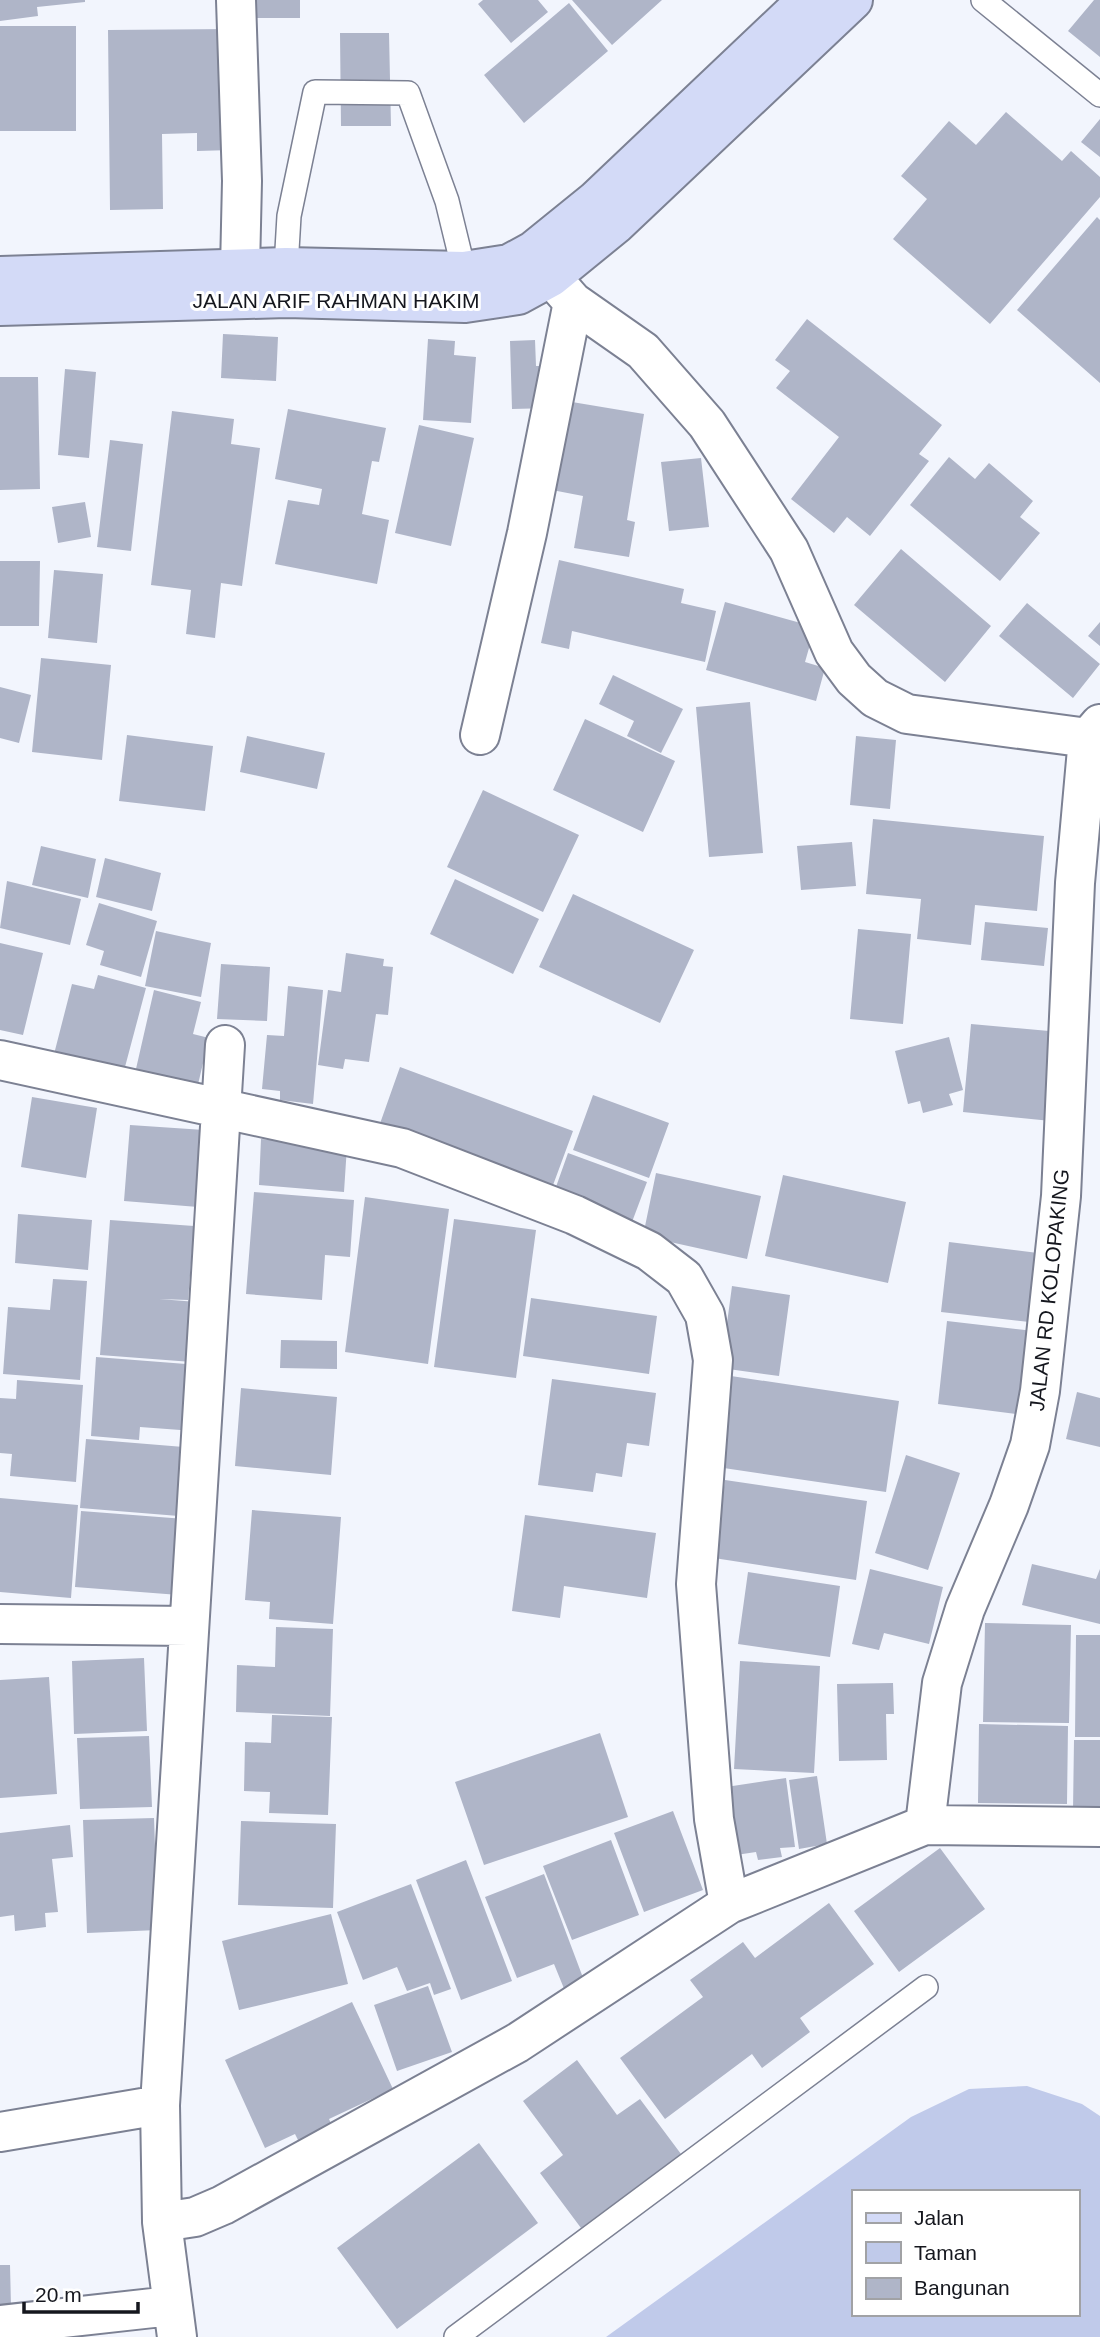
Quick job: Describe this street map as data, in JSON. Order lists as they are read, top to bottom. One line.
{"streets":{"main road":["JALAN ARIF RAHMAN HAKIM"],"street":["JALAN RD KOLOPAKING"]},"legend":["Jalan","Taman","Bangunan"],"scale_bar":"20 m"}
